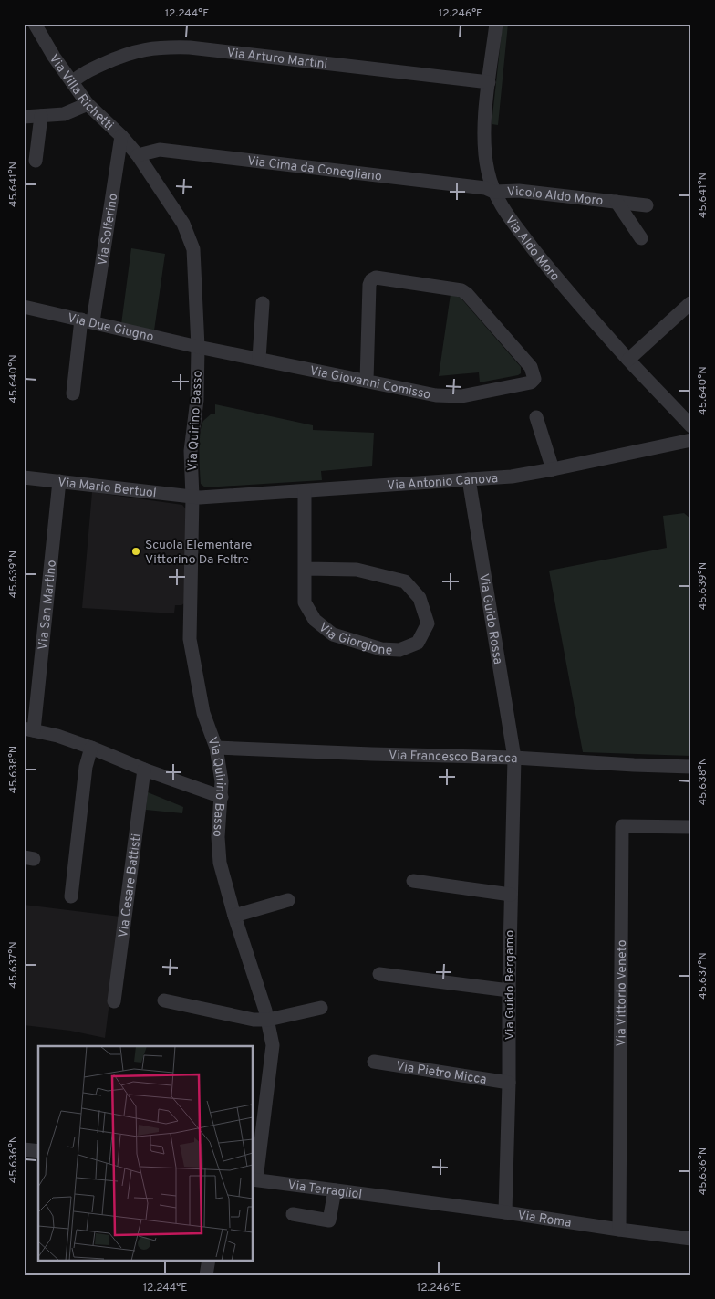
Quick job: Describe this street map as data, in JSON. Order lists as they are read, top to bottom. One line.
{"streets":{"street":["Via Arturo Martini","Via Villa Richetti","Via Cima da Conegliano","Vicolo Aldo Moro","Via Solferino","Via Aldo Moro","Via Due Giugno","Via Giovanni Comisso","Via Quirino Basso","Via Antonio Canova","Via Mario Bertuol","Via San Martino","Via Guido Rossa","Via Giorgione","Via Francesco Baracca","Via Cesare Battisti","Via Guido Bergamo","Via Vittorio Veneto","Via Pietro Micca","Via Terragliol","Via Roma"]},"crossings":[["Via Arturo Martini","Via Villa Richetti"],["Via Arturo Martini","Via Aldo Moro"],["Via Villa Richetti","Via Cima da Conegliano"],["Via Villa Richetti","Via Solferino"],["Via Villa Richetti","Via Quirino Basso"],["Via Cima da Conegliano","Vicolo Aldo Moro"],["Via Cima da Conegliano","Via Aldo Moro"],["Via Cima da Conegliano","Via Quirino Basso"],["Vicolo Aldo Moro","Via Aldo Moro"],["Via Solferino","Via Due Giugno"],["Via Due Giugno","Via Giovanni Comisso"],["Via Due Giugno","Via Quirino Basso"],["Via Giovanni Comisso","Via Quirino Basso"],["Via Quirino Basso","Via Antonio Canova"],["Via Quirino Basso","Via Mario Bertuol"],["Via Quirino Basso","Via Francesco Baracca"],["Via Quirino Basso","Via Terragliol"],["Via Antonio Canova","Via Mario Bertuol"],["Via Antonio Canova","Via Guido Rossa"],["Via Antonio Canova","Via Giorgione"],["Via Mario Bertuol","Via San Martino"],["Via Guido Rossa","Via Francesco Baracca"],["Via Guido Rossa","Via Guido Bergamo"],["Via Francesco Baracca","Via Guido Bergamo"],["Via Guido Bergamo","Via Pietro Micca"],["Via Guido Bergamo","Via Roma"],["Via Vittorio Veneto","Via Roma"],["Via Terragliol","Via Roma"]],"places":["Scuola Elementare Vittorino Da Feltre"],"coordinates":["12.244°E","12.246°E","45.641°N","45.640°N","45.639°N","45.638°N","45.637°N","45.636°N"]}
